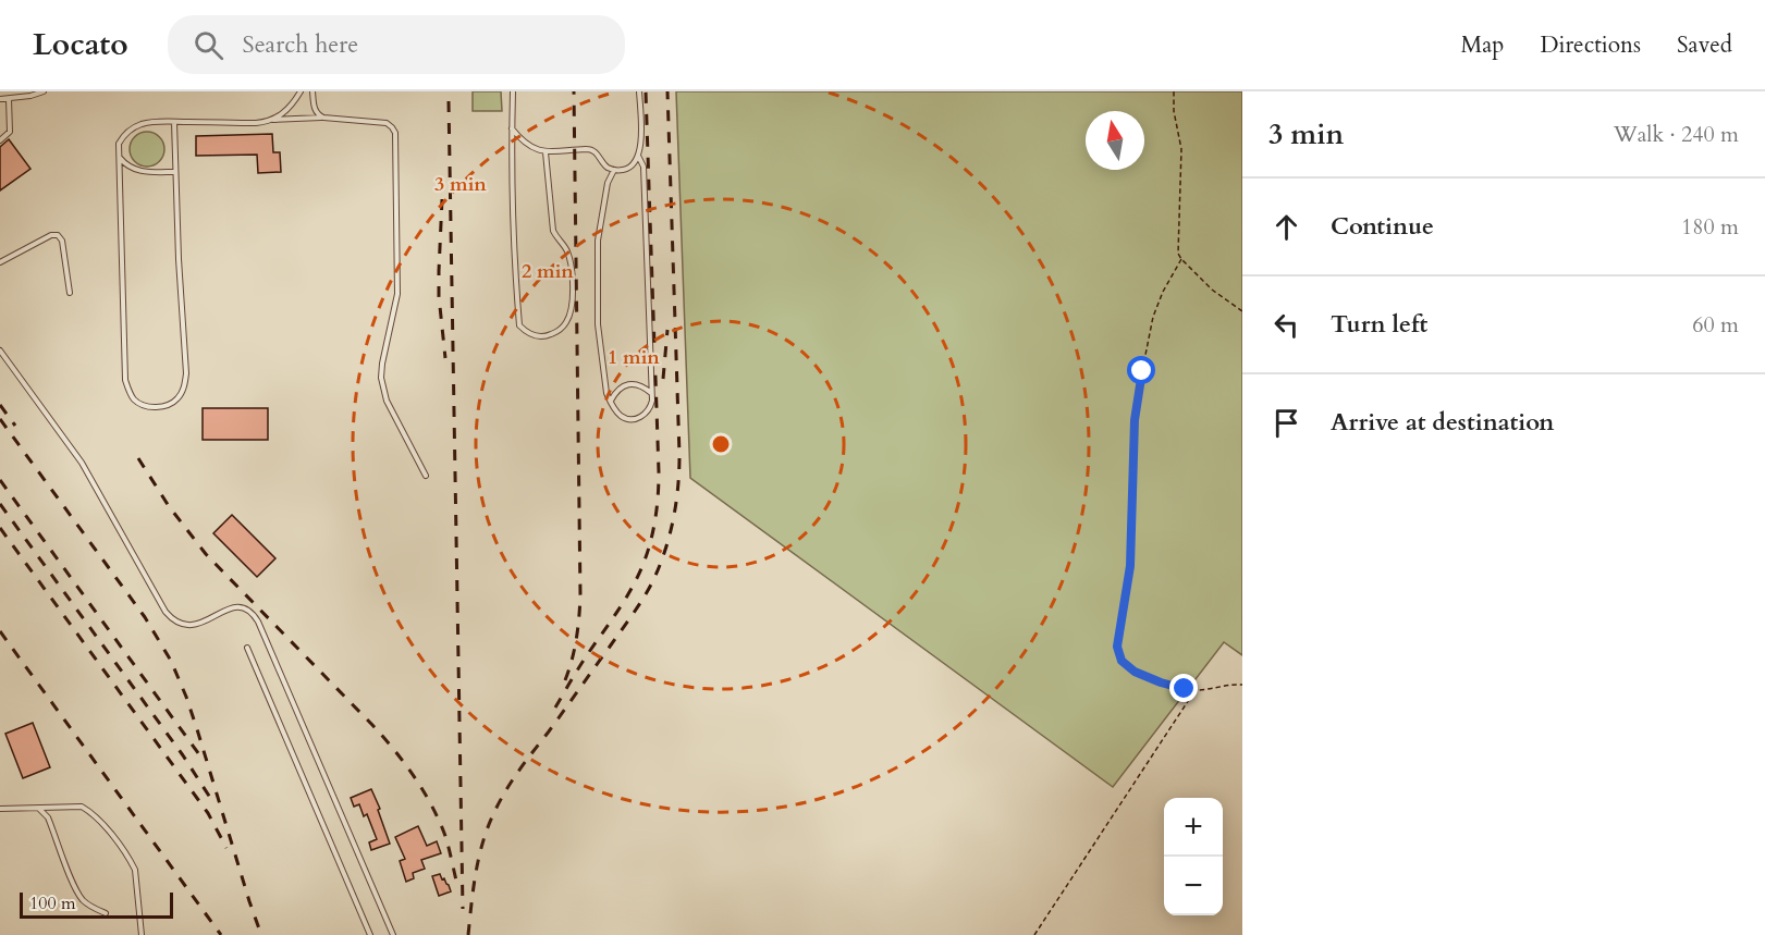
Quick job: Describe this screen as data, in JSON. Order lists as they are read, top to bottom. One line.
{"scale_bar":"100 m","north":"top","page":{"header":"Locato","search":"Search here","nav":["Map","Directions","Saved"],"heading":["3 min","Walk · 240 m"],"list":[["Continue","180 m"],["Turn left","60 m"],"Arrive at destination"],"map_buttons":["+","−"],"scale":"100 m"},"rings":["3 min","2 min","1 min"]}
